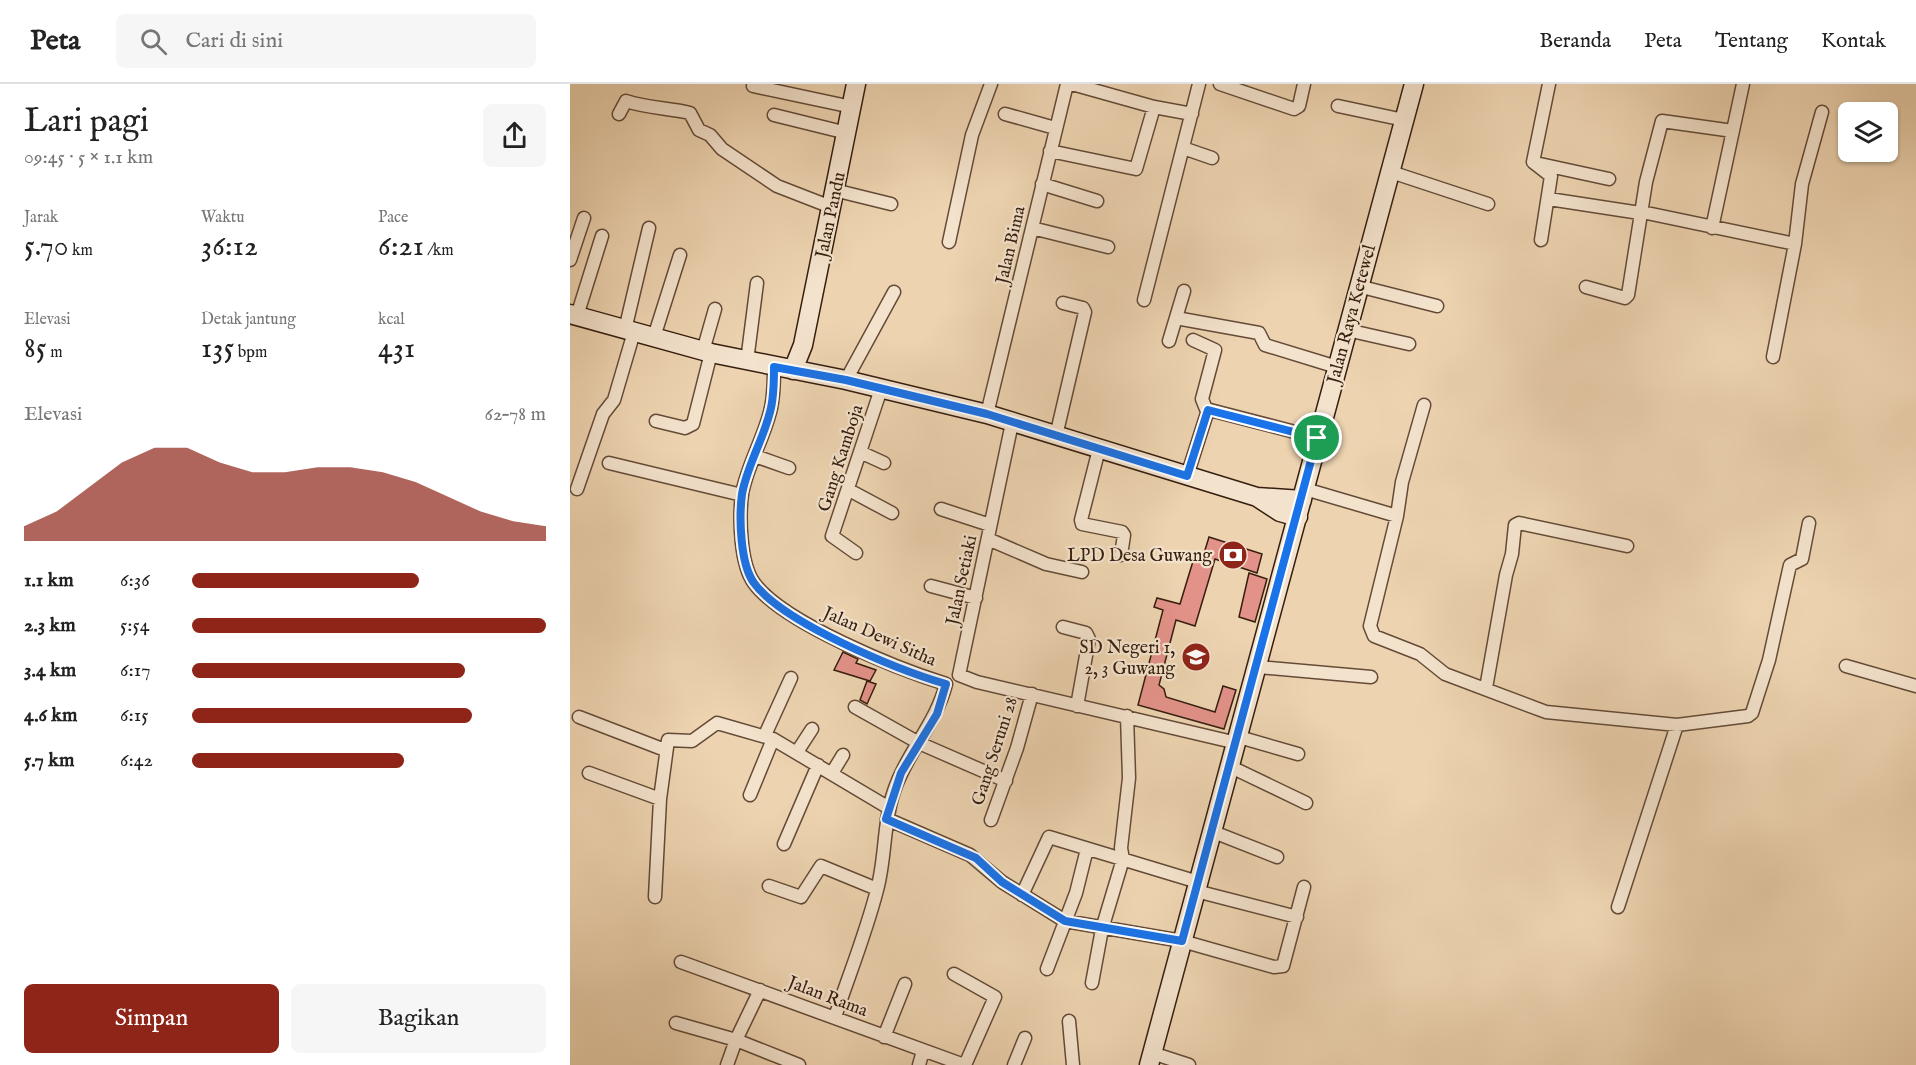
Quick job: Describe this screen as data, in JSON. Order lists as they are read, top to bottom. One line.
{"streets":{"street":["Jalan Pandu","Jalan Bima","Jalan Raya Ketewel","Gang Kamboja","Jalan Setiaki","Jalan Dewi Sitha","Gang Seruni 28","Jalan Rama"]},"crossings":[["Jalan Dewi Sitha","Jalan Rama"]],"places":{"bank":["LPD Desa Guwang"],"school or university":["SD Negeri 1, 2, 3 Guwang"]},"page":{"header":"Peta","search":"Cari di sini","nav":["Beranda","Peta","Tentang","Kontak"],"heading":["Lari pagi","09:45 · 5 × 1.1 km"],"stats":[["Jarak","5.70 km"],["Waktu","36:12"],["Pace","6:21 /km"],["Elevasi","85 m"],["Detak jantung","135 bpm"],["kcal","431"]],"chart":["Elevasi","62–78 m"],"list":[{"name":"1.1 km","note":"6:36"},{"name":"2.3 km","note":"5:54"},{"name":"3.4 km","note":"6:17"},{"name":"4.6 km","note":"6:15"},{"name":"5.7 km","note":"6:42"}],"buttons":["Simpan","Bagikan"]}}
